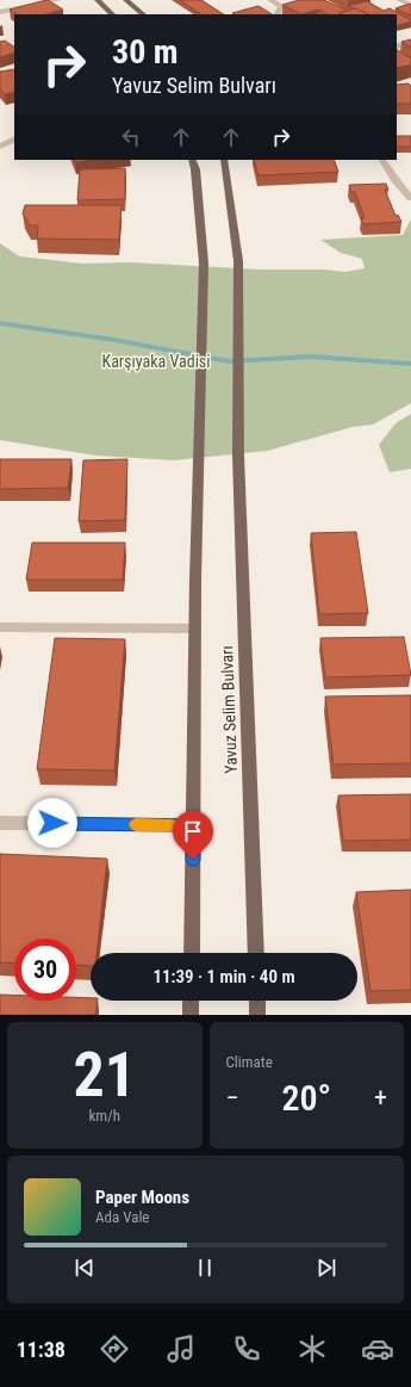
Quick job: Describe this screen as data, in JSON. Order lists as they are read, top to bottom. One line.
{"streets":{"main road":["Yavuz Selim Bulvarı"]},"parks":["Karşıyaka Vadisi"],"page":{"turn":["30 m","Yavuz Selim Bulvarı"],"limit":"30","trip":"11:39 · 1 min · 40 m","tile":[["21","km/h"],"Climate"],"heat":["−","20°","+"],"song":["Paper Moons","Ada Vale"],"tabs":"11:38"}}
